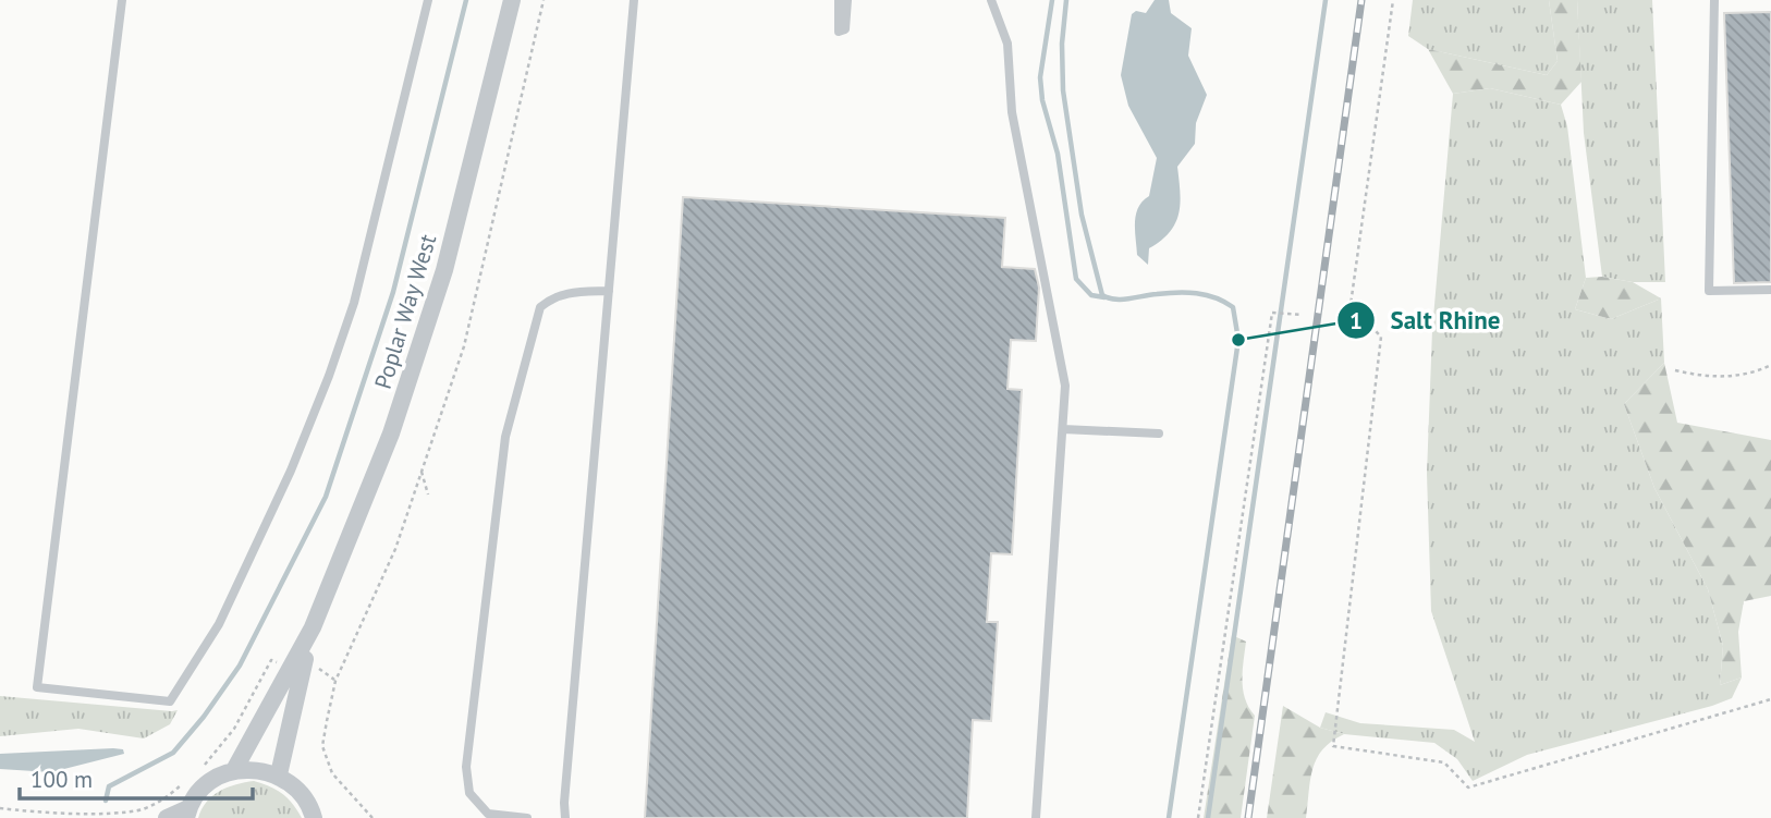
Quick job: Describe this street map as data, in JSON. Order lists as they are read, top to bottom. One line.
{"streets":{"street":["Poplar Way West"]},"places":["Salt Rhine"],"scale_bar":"100 m"}
